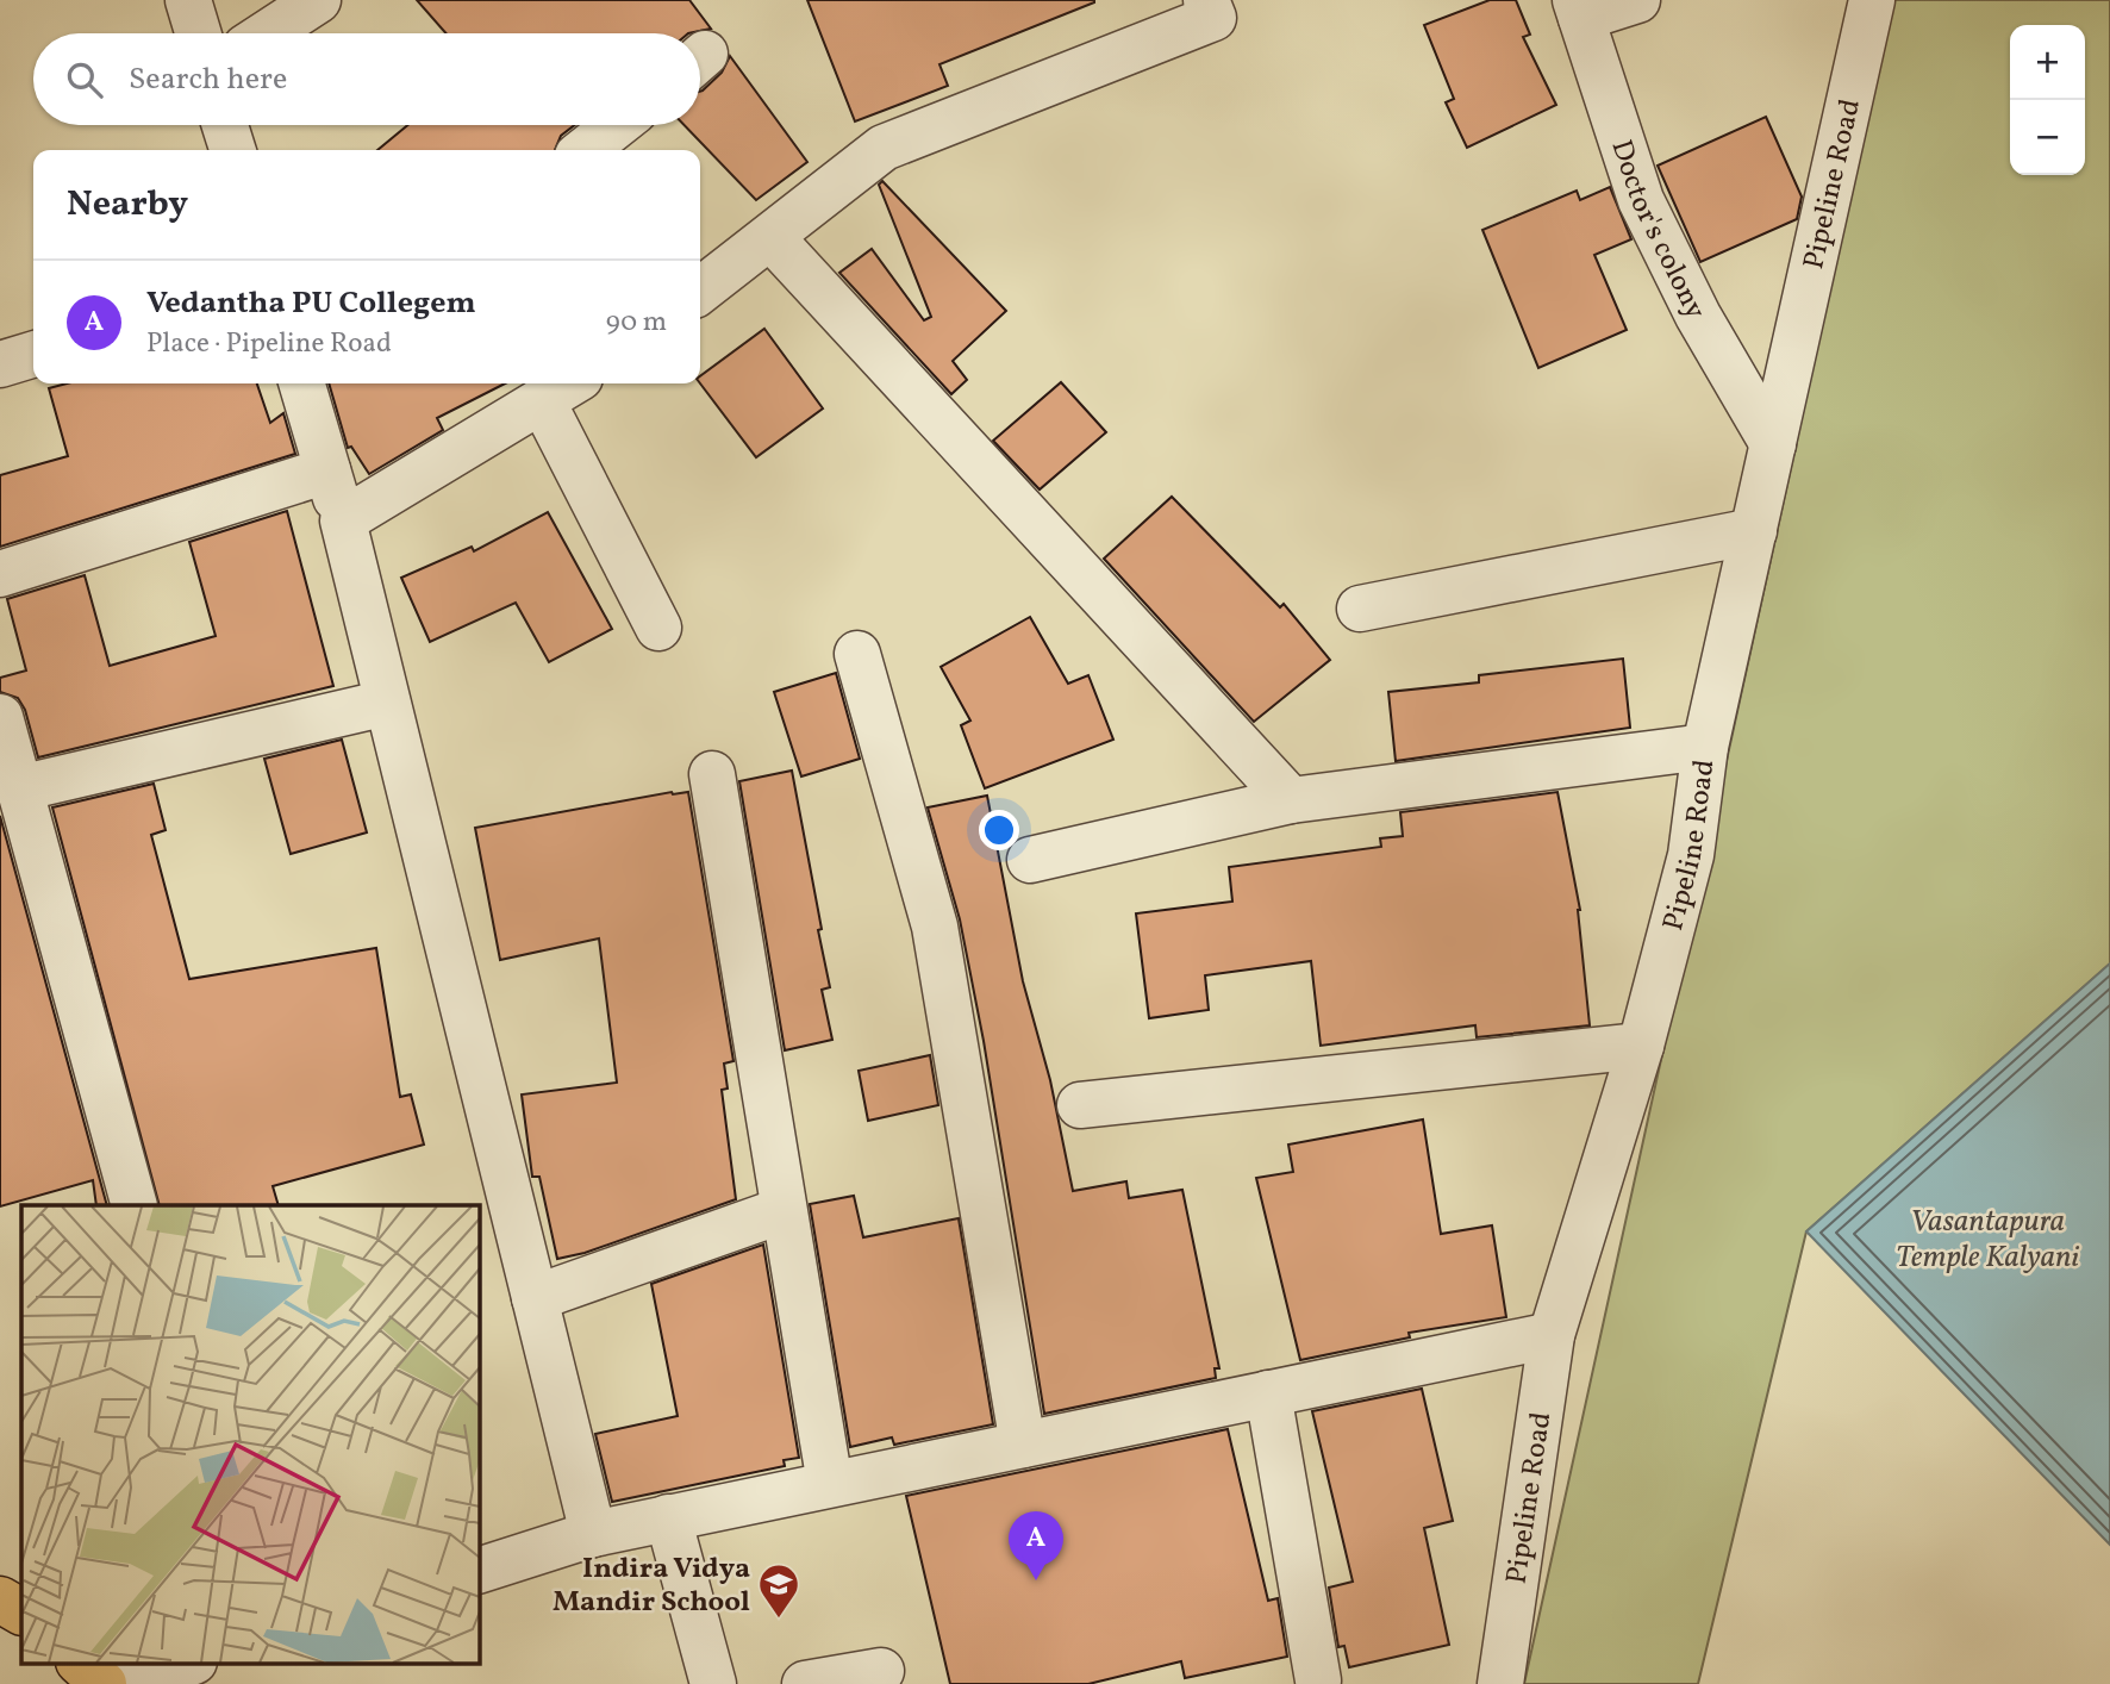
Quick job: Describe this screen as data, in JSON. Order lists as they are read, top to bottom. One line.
{"streets":{"street":["Pipeline Road","Doctor's colony"]},"crossings":[["Pipeline Road","Doctor's colony"]],"water":["Vasantapura Temple Kalyani"],"places":{"school or university":["Indira Vidya Mandir School"]},"page":{"map_buttons":["+","−"],"search":"Search here","heading":"Nearby","list":[{"mark":"A","name":"Vedantha PU Collegem","note":"Place · Pipeline Road","value":"90 m"}],"pins":"A"}}
